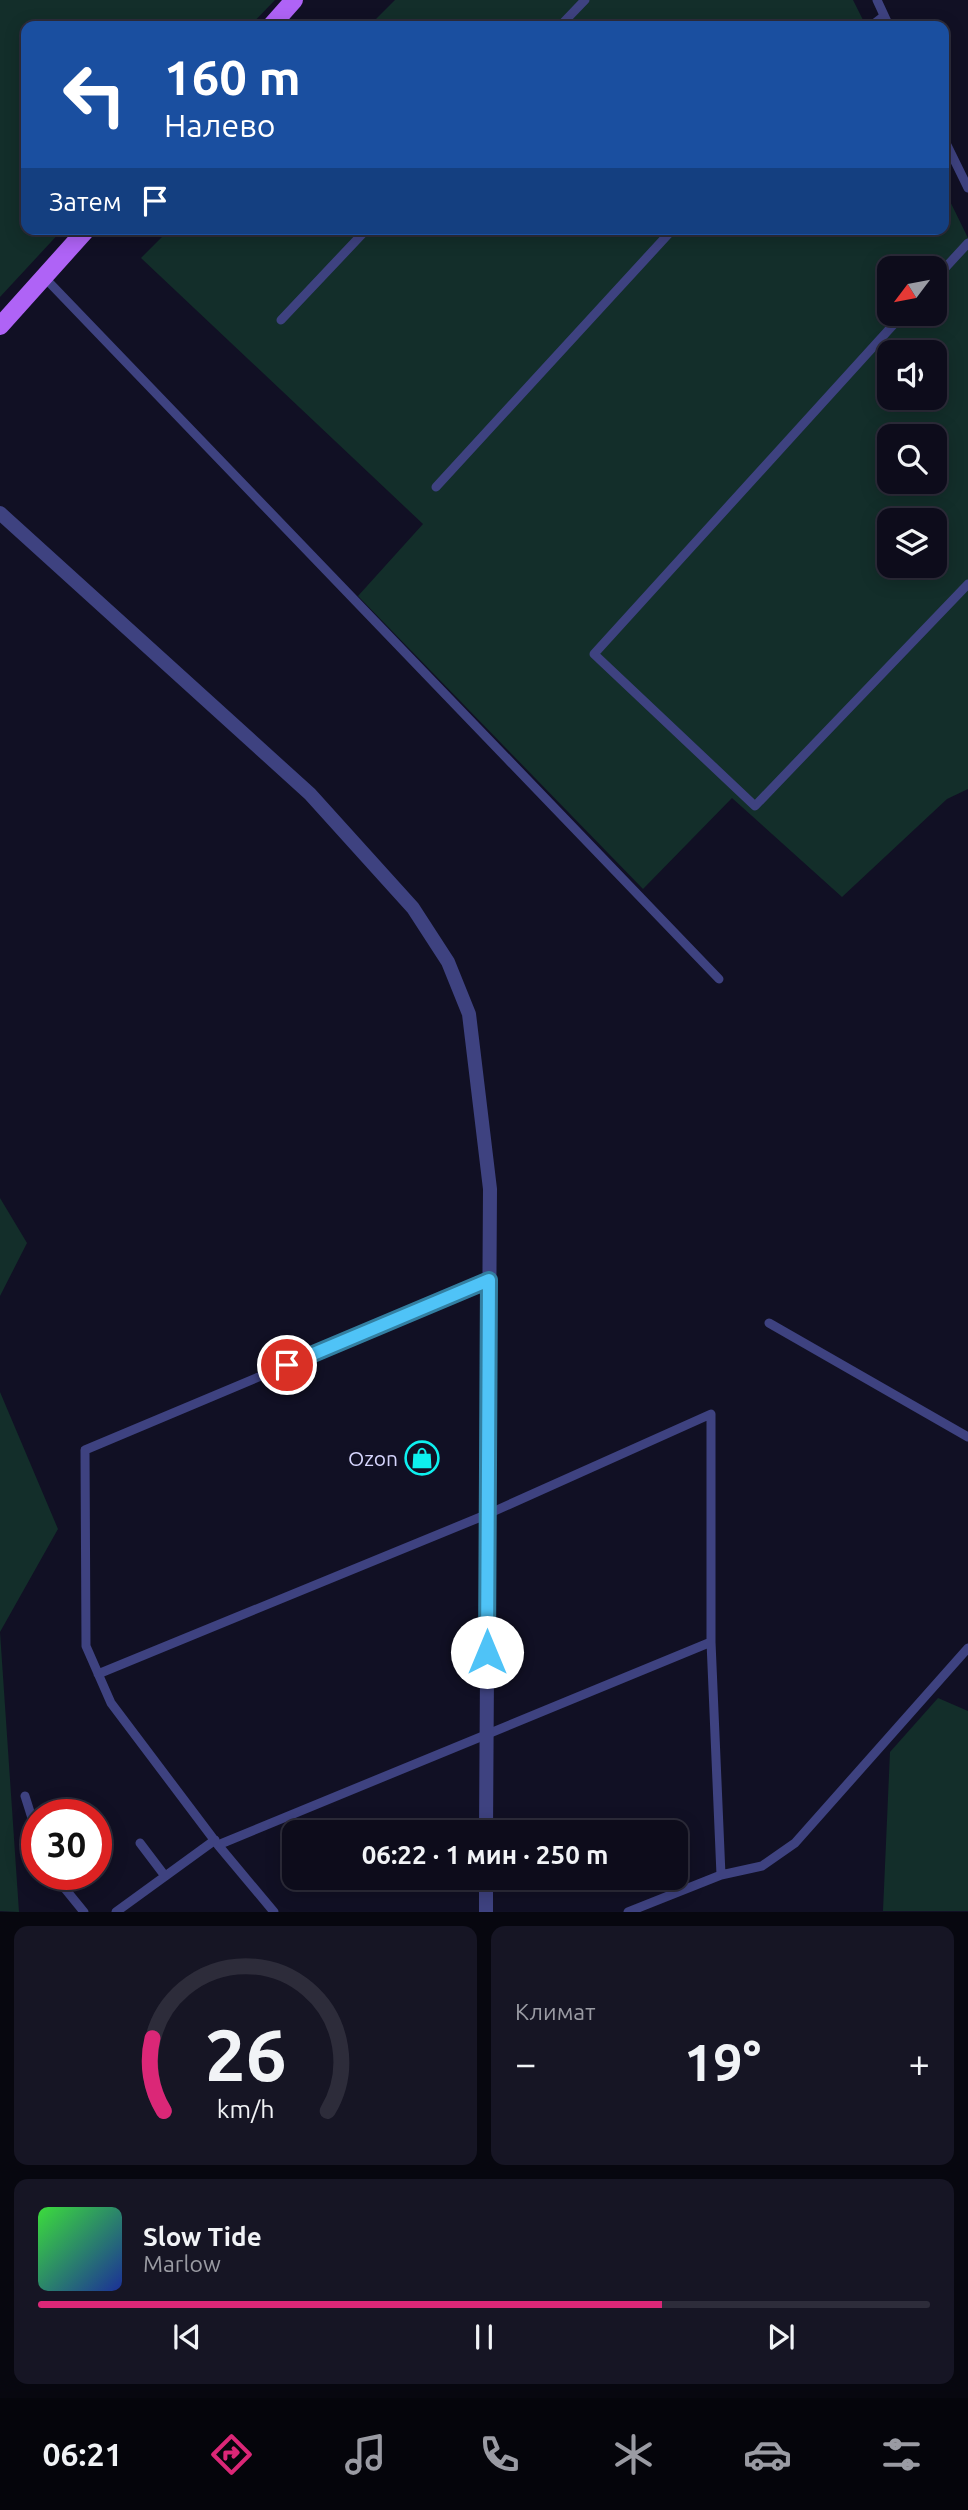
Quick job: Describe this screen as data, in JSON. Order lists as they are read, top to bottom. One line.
{"places":{"shop":["Ozon"]},"north":"bottom left","page":{"turn":["160 m","Налево"],"then":"Затем","limit":"30","trip":"06:22 · 1 мин · 250 m","tile":"Климат","heat":["−","19°","+"],"song":["Slow Tide","Marlow"],"tabs":"06:21","gauge":["26","km/h"]}}
